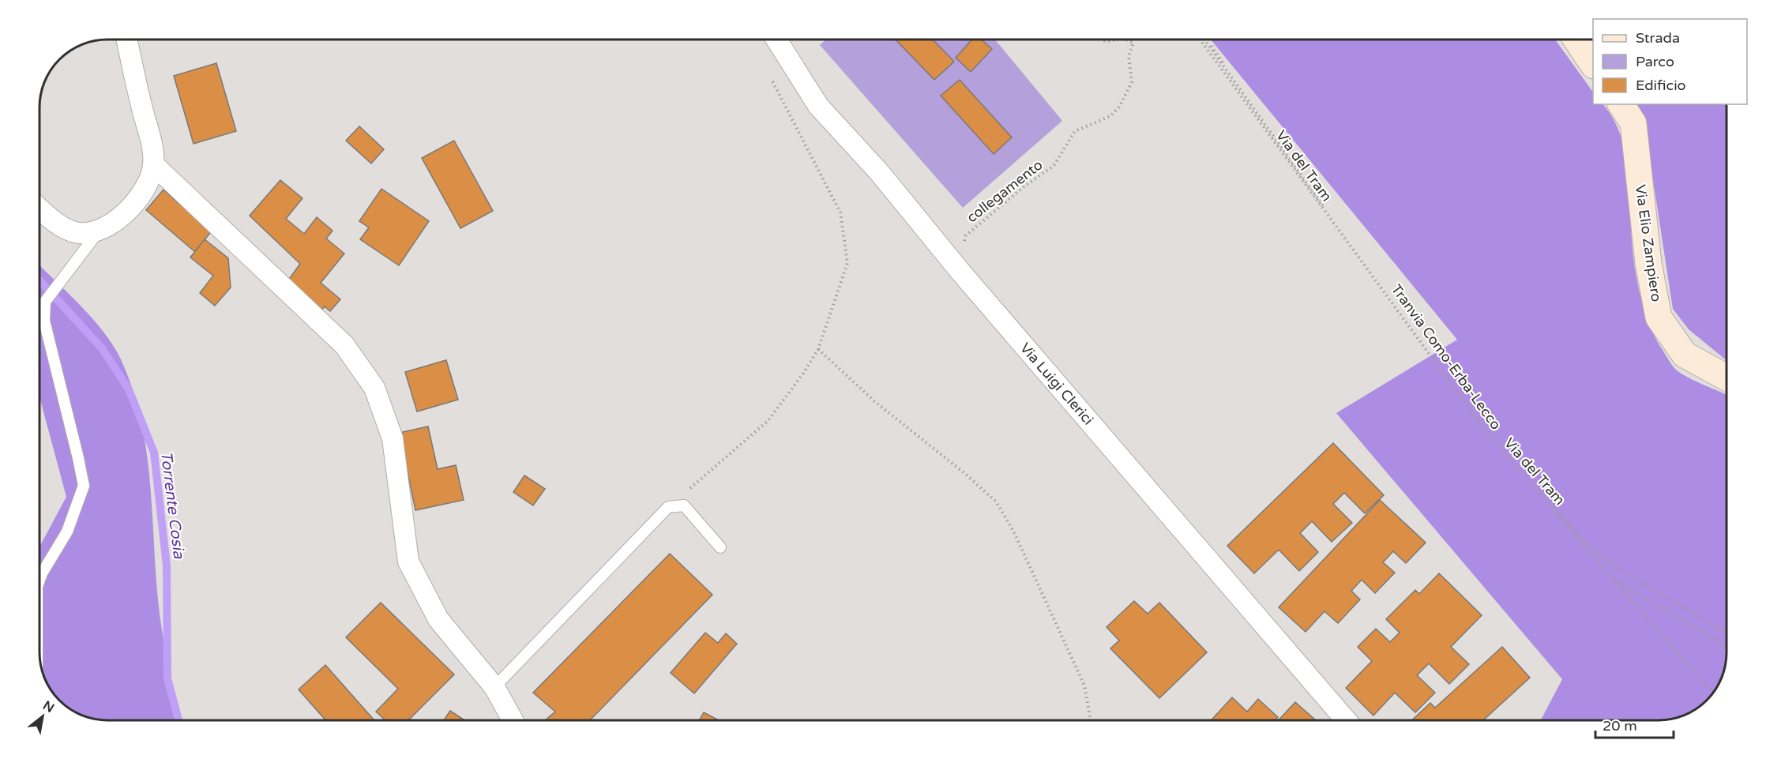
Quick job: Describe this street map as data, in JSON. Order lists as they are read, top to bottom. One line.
{"streets":{"street":["Via Elio Zampiero","Via Luigi Clerici"],"path":["Via del Tram","collegamento","Tranvia Como-Erba-Lecco"]},"crossings":[["collegamento","Via Luigi Clerici"]],"water":["Torrente Cosia"],"legend":["Strada","Parco","Edificio"],"scale_bar":"20 m","north":"top right"}
